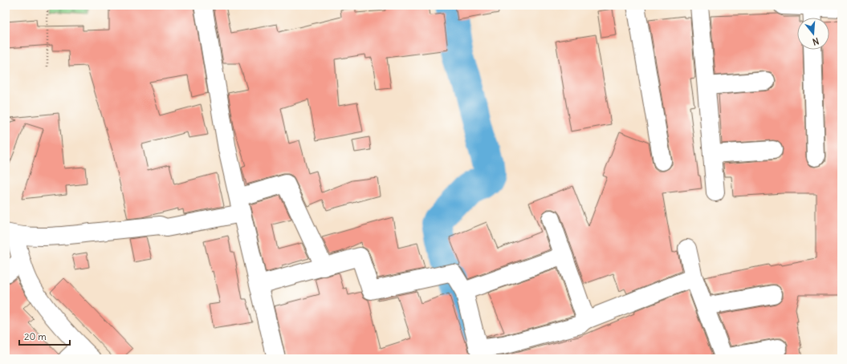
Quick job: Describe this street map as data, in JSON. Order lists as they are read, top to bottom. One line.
{"scale_bar":"20 m","north":"bottom"}
